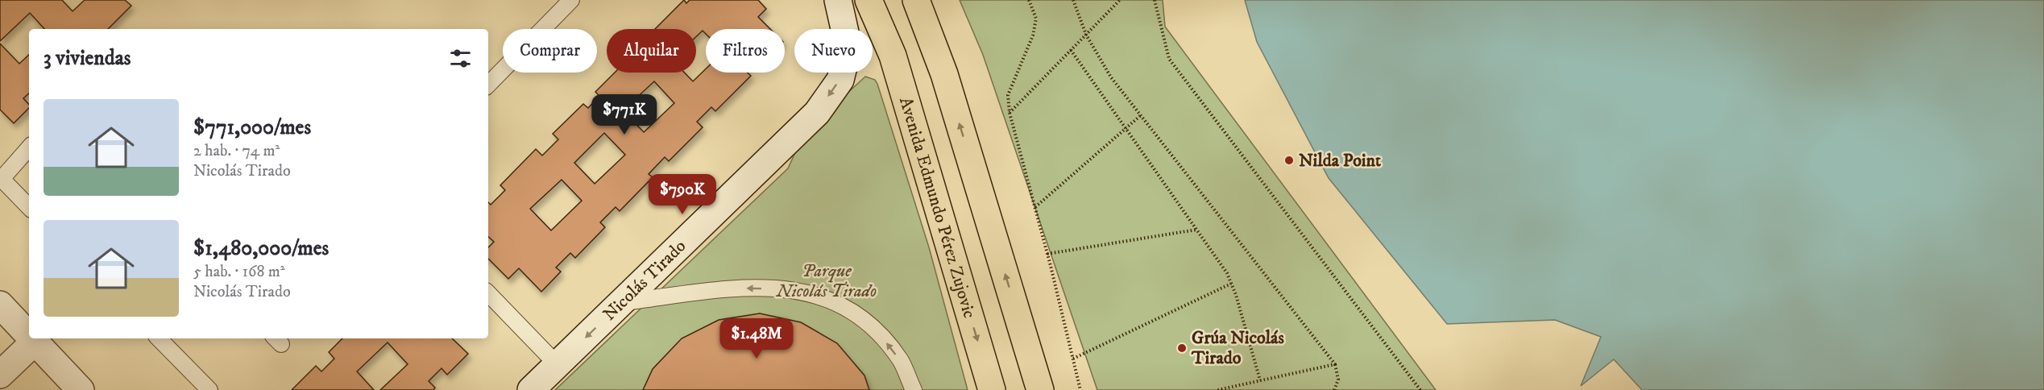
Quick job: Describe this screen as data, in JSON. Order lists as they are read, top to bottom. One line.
{"streets":{"highway":["Avenida Edmundo Pérez Zujovic"],"main road":["Nicolás Tirado"]},"one_way":["Nicolás Tirado"],"parks":["Parque Nicolás Tirado"],"places":["Nilda Point","Grúa Nicolás Tirado"],"page":{"chip":["Comprar","Alquilar","Filtros","Nuevo"],"heading":"3 viviendas","list":[{"name":"$771,000/mes","note":"2 hab. · 74 m² · Nicolás Tirado"},{"name":"$1,480,000/mes","note":"5 hab. · 168 m² · Nicolás Tirado"}],"price":["$771K","$790K","$1.48M"]}}
